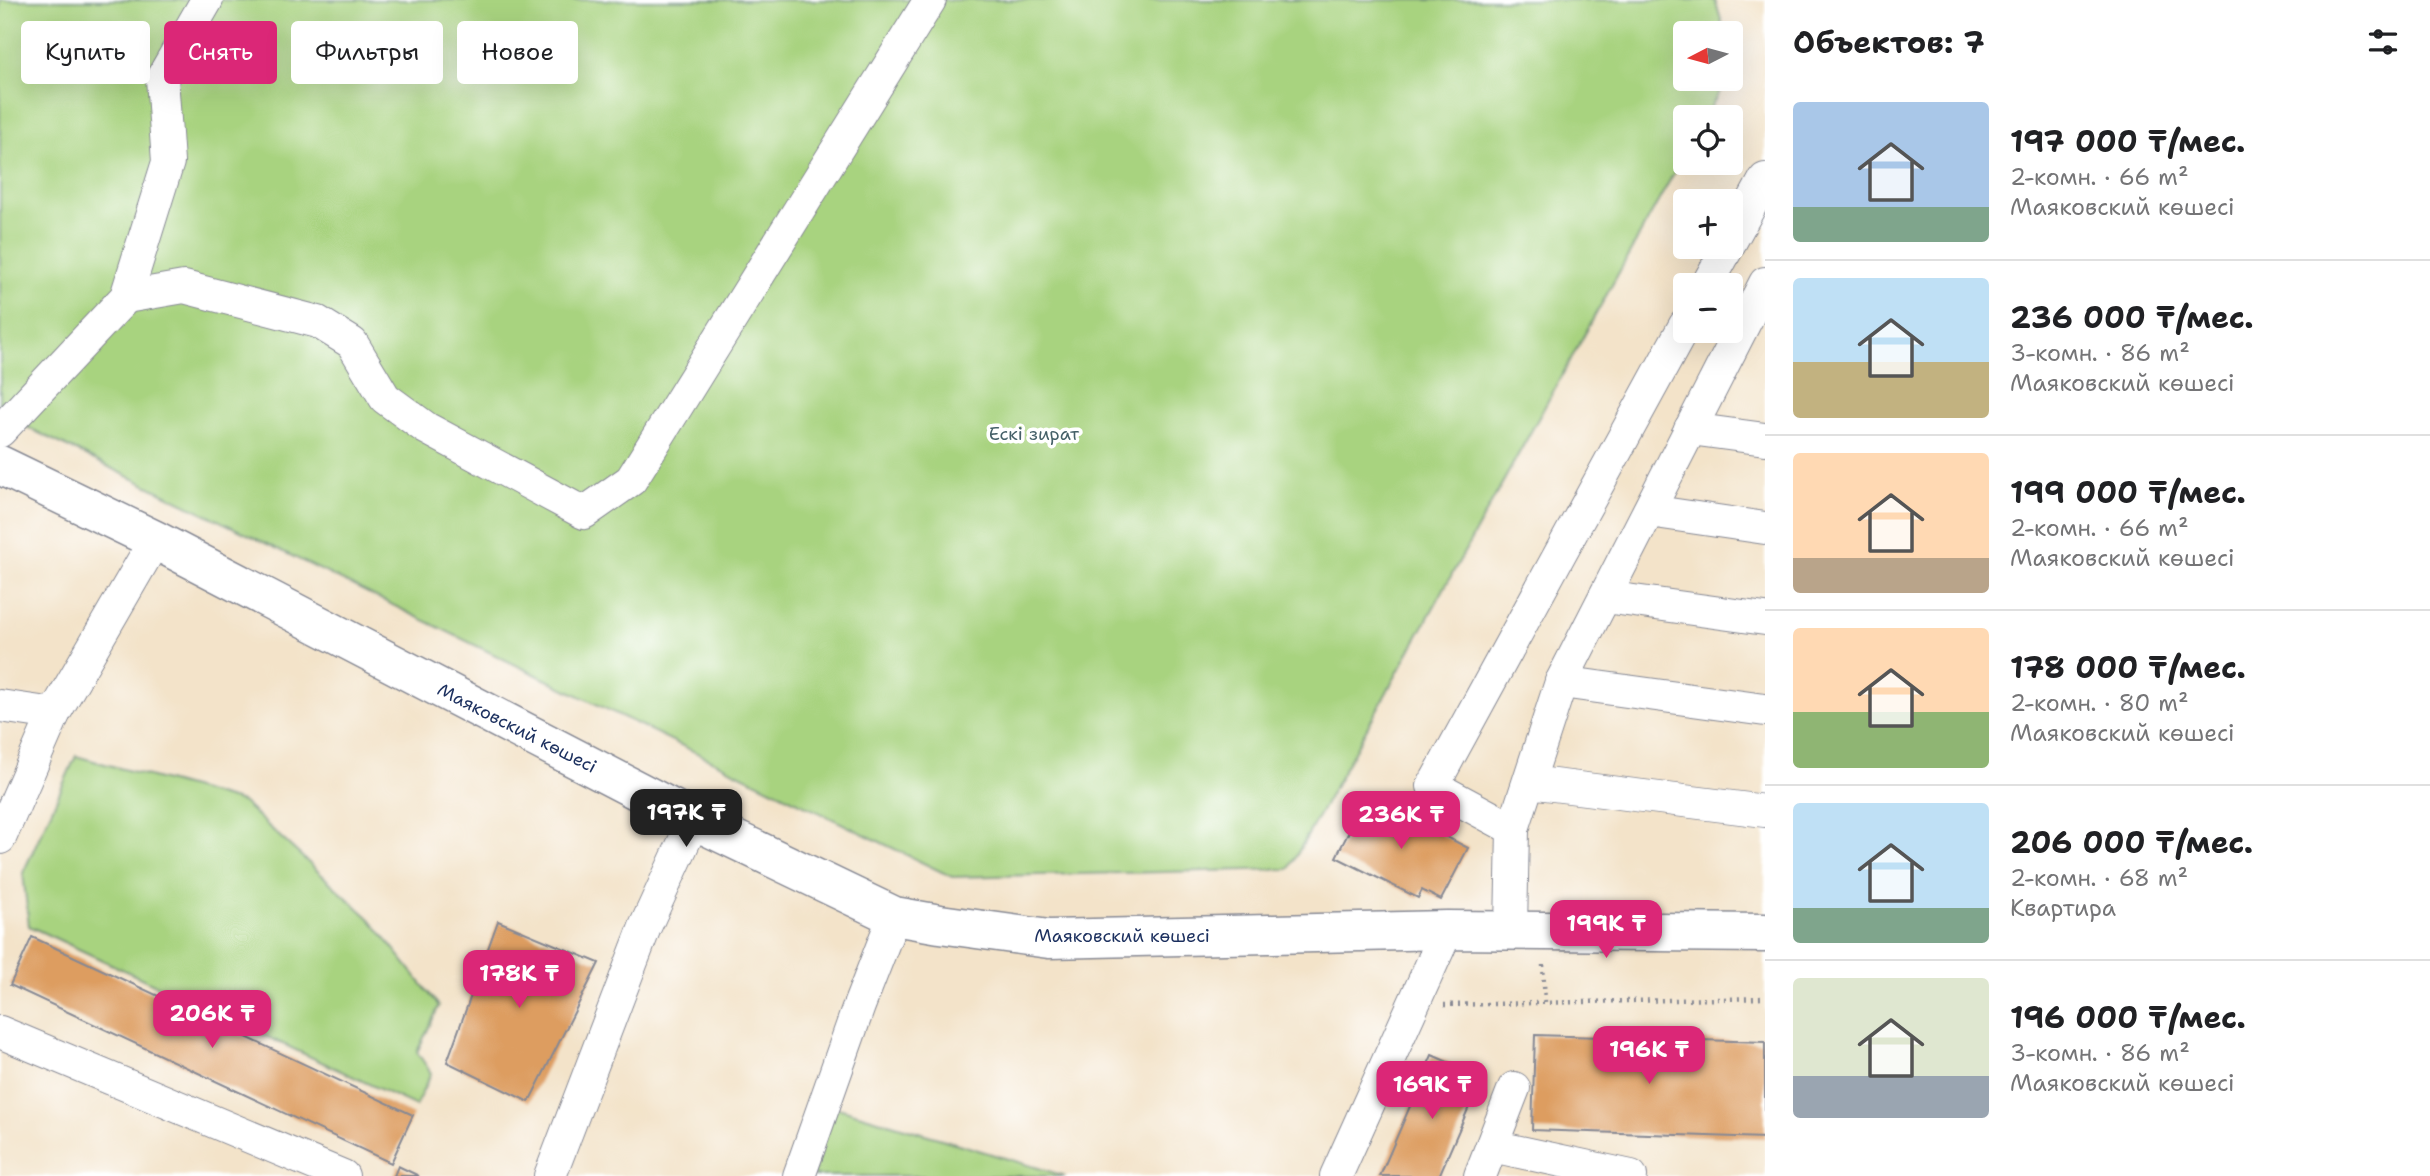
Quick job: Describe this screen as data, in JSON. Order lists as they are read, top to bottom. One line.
{"streets":{"main road":["Маяковский көшесі"]},"parks":["Ескі зират"],"north":"left","page":{"heading":"Объектов: 7","map_buttons":["+","−"],"chip":["Купить","Снять","Фильтры","Новое"],"list":[{"name":"197 000 ₸/мес.","note":"2-комн. · 66 m² · Маяковский көшесі"},{"name":"236 000 ₸/мес.","note":"3-комн. · 86 m² · Маяковский көшесі"},{"name":"199 000 ₸/мес.","note":"2-комн. · 66 m² · Маяковский көшесі"},{"name":"178 000 ₸/мес.","note":"2-комн. · 80 m² · Маяковский көшесі"},{"name":"206 000 ₸/мес.","note":"2-комн. · 68 m² · Квартира"},{"name":"196 000 ₸/мес.","note":"3-комн. · 86 m² · Маяковский көшесі"}],"price":["197K ₸","236K ₸","199K ₸","178K ₸","206K ₸","196K ₸","169K ₸"]}}
